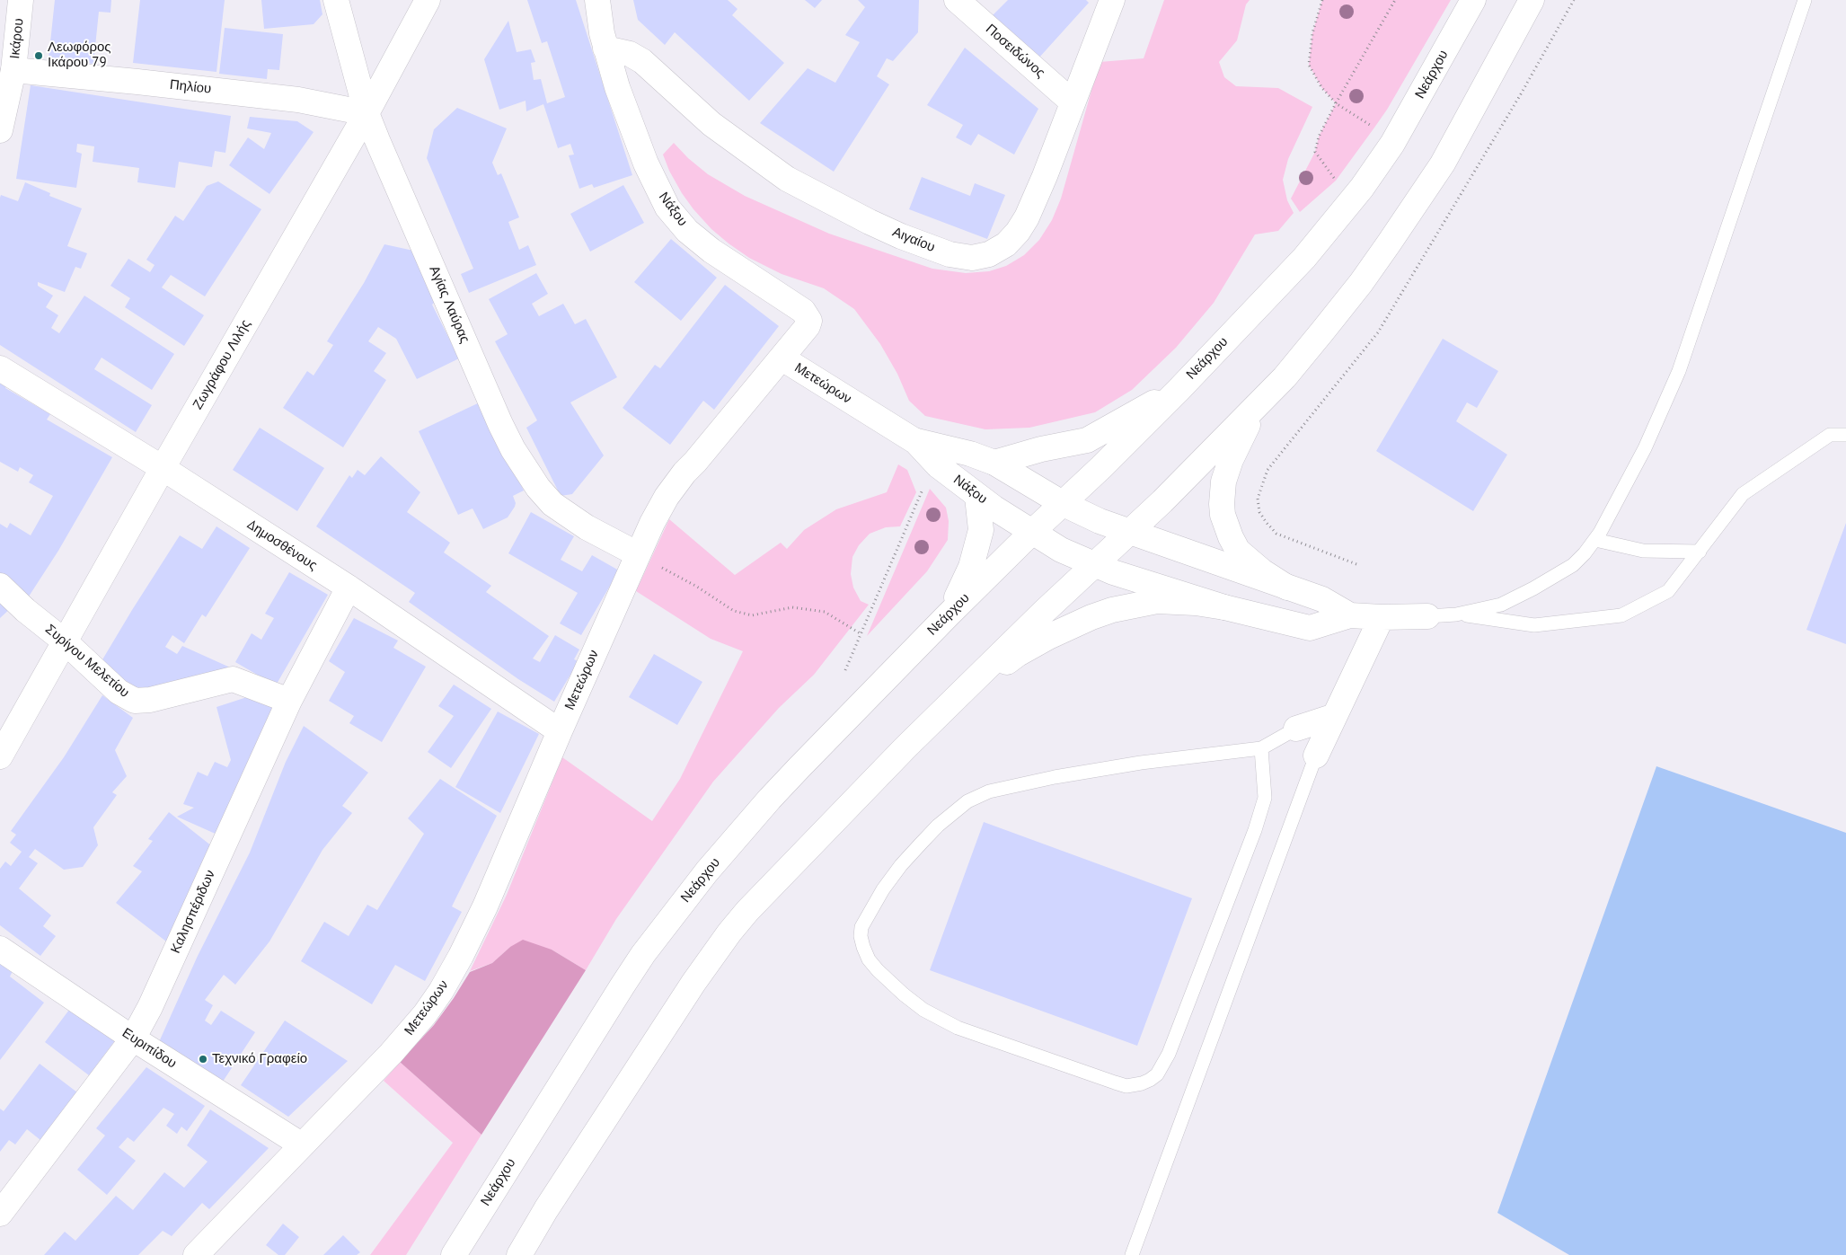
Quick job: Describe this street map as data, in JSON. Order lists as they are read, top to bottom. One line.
{"streets":{"street":["Ικάρου","Ποσειδώνος","Νεάρχου","Πηλίου","Νάξου","Αιγαίου","Αγίας Λαύρας","Ζωγράφου Λιλής","Μετεώρων","Δημοσθένους","Συρίγου Μελετίου","Καλησπέριδων","Ευριπίδου"]},"crossings":[["Ικάρου","Πηλίου"],["Ποσειδώνος","Αιγαίου"],["Νεάρχου","Νάξου"],["Νεάρχου","Μετεώρων"],["Πηλίου","Αγίας Λαύρας"],["Πηλίου","Ζωγράφου Λιλής"],["Νάξου","Αιγαίου"],["Νάξου","Μετεώρων"],["Αγίας Λαύρας","Ζωγράφου Λιλής"],["Αγίας Λαύρας","Μετεώρων"],["Ζωγράφου Λιλής","Δημοσθένους"],["Ζωγράφου Λιλής","Συρίγου Μελετίου"],["Μετεώρων","Δημοσθένους"],["Μετεώρων","Ευριπίδου"],["Δημοσθένους","Καλησπέριδων"],["Συρίγου Μελετίου","Καλησπέριδων"],["Καλησπέριδων","Ευριπίδου"]],"places":["Λεωφόρος Ικάρου 79","Τεχνικό Γραφείο"]}
